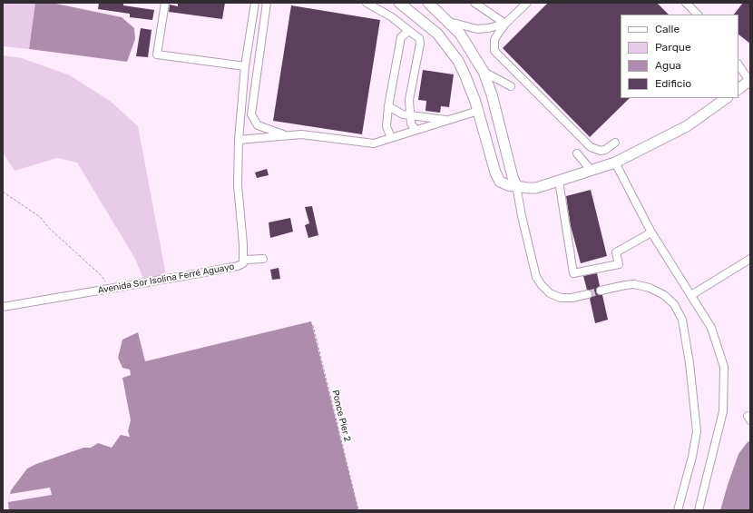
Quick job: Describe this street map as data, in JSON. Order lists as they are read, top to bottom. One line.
{"streets":{"street":["Avenida Sor Isolina Ferré Aguayo"],"path":["Ponce Pier 2"]},"legend":["Calle","Parque","Agua","Edificio"]}
